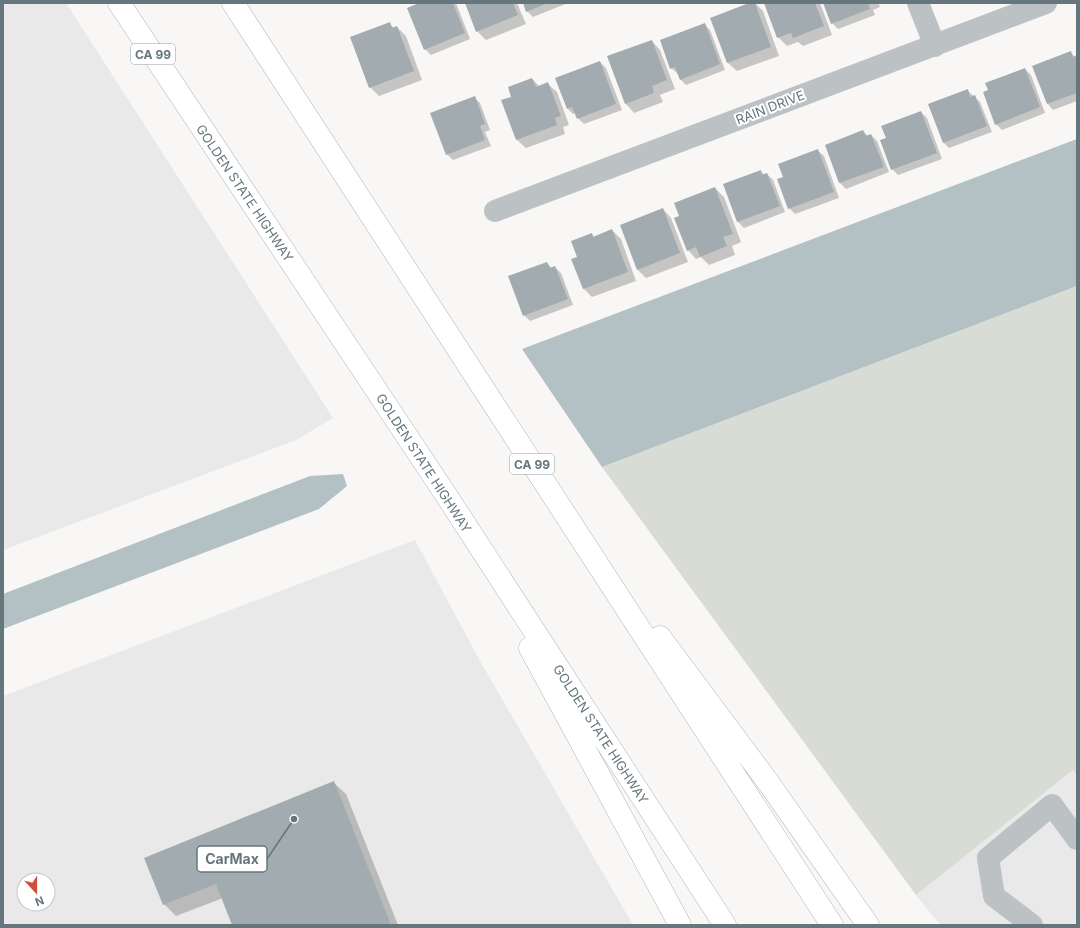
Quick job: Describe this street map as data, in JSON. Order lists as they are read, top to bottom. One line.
{"streets":{"highway":["CA 99","GOLDEN STATE HIGHWAY"],"street":["RAIN DRIVE"]},"places":["CarMax"],"north":"bottom"}
